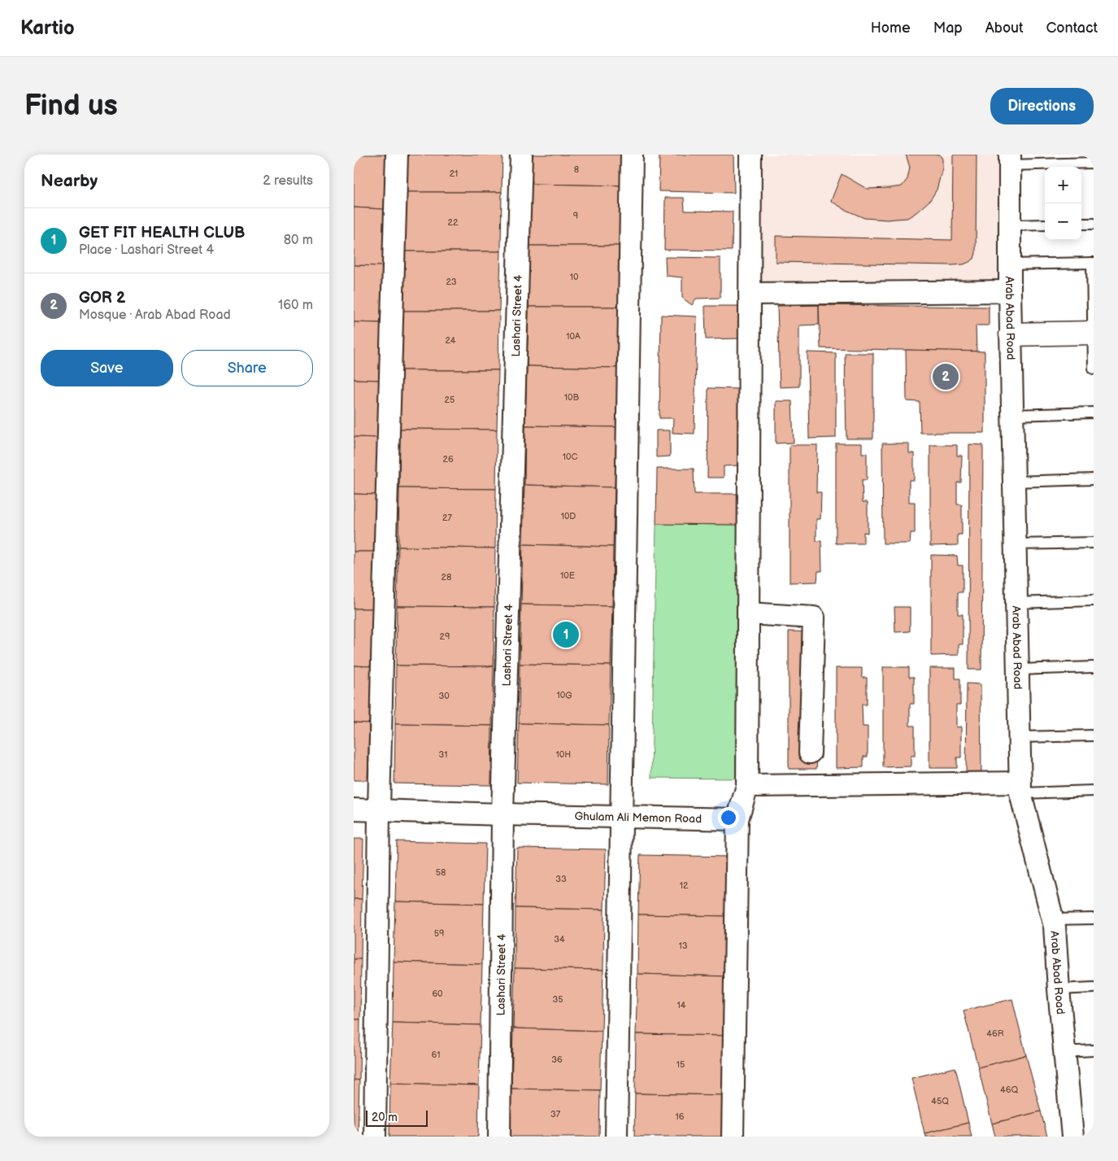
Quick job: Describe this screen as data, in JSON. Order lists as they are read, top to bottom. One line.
{"streets":{"street":["Lashari Street 4","Arab Abad Road","Ghulam Ali Memon Road"]},"crossings":[["Lashari Street 4","Ghulam Ali Memon Road"]],"house_numbers":["8","21","9","22","10","23","10A","24","10B","25","10C","26","10D","27","10E","28","29","10G","30","31","10H","58","33","12","59","34","13","60","35","14","46R","61","36","15","46Q","45Q","37","16"],"scale_bar":"20 m","page":{"header":"Kartio","nav":["Home","Map","About","Contact"],"buttons":["Directions",["Save","Share"]],"title":"Find us","heading":["Nearby","2 results"],"map_buttons":["+","−"],"list":[{"mark":"1","name":"GET FIT HEALTH CLUB","note":"Place · Lashari Street 4","value":"80 m"},{"mark":"2","name":"GOR 2","note":"Mosque · Arab Abad Road","value":"160 m"}],"pins":["2","1"],"scale":"20 m"}}
